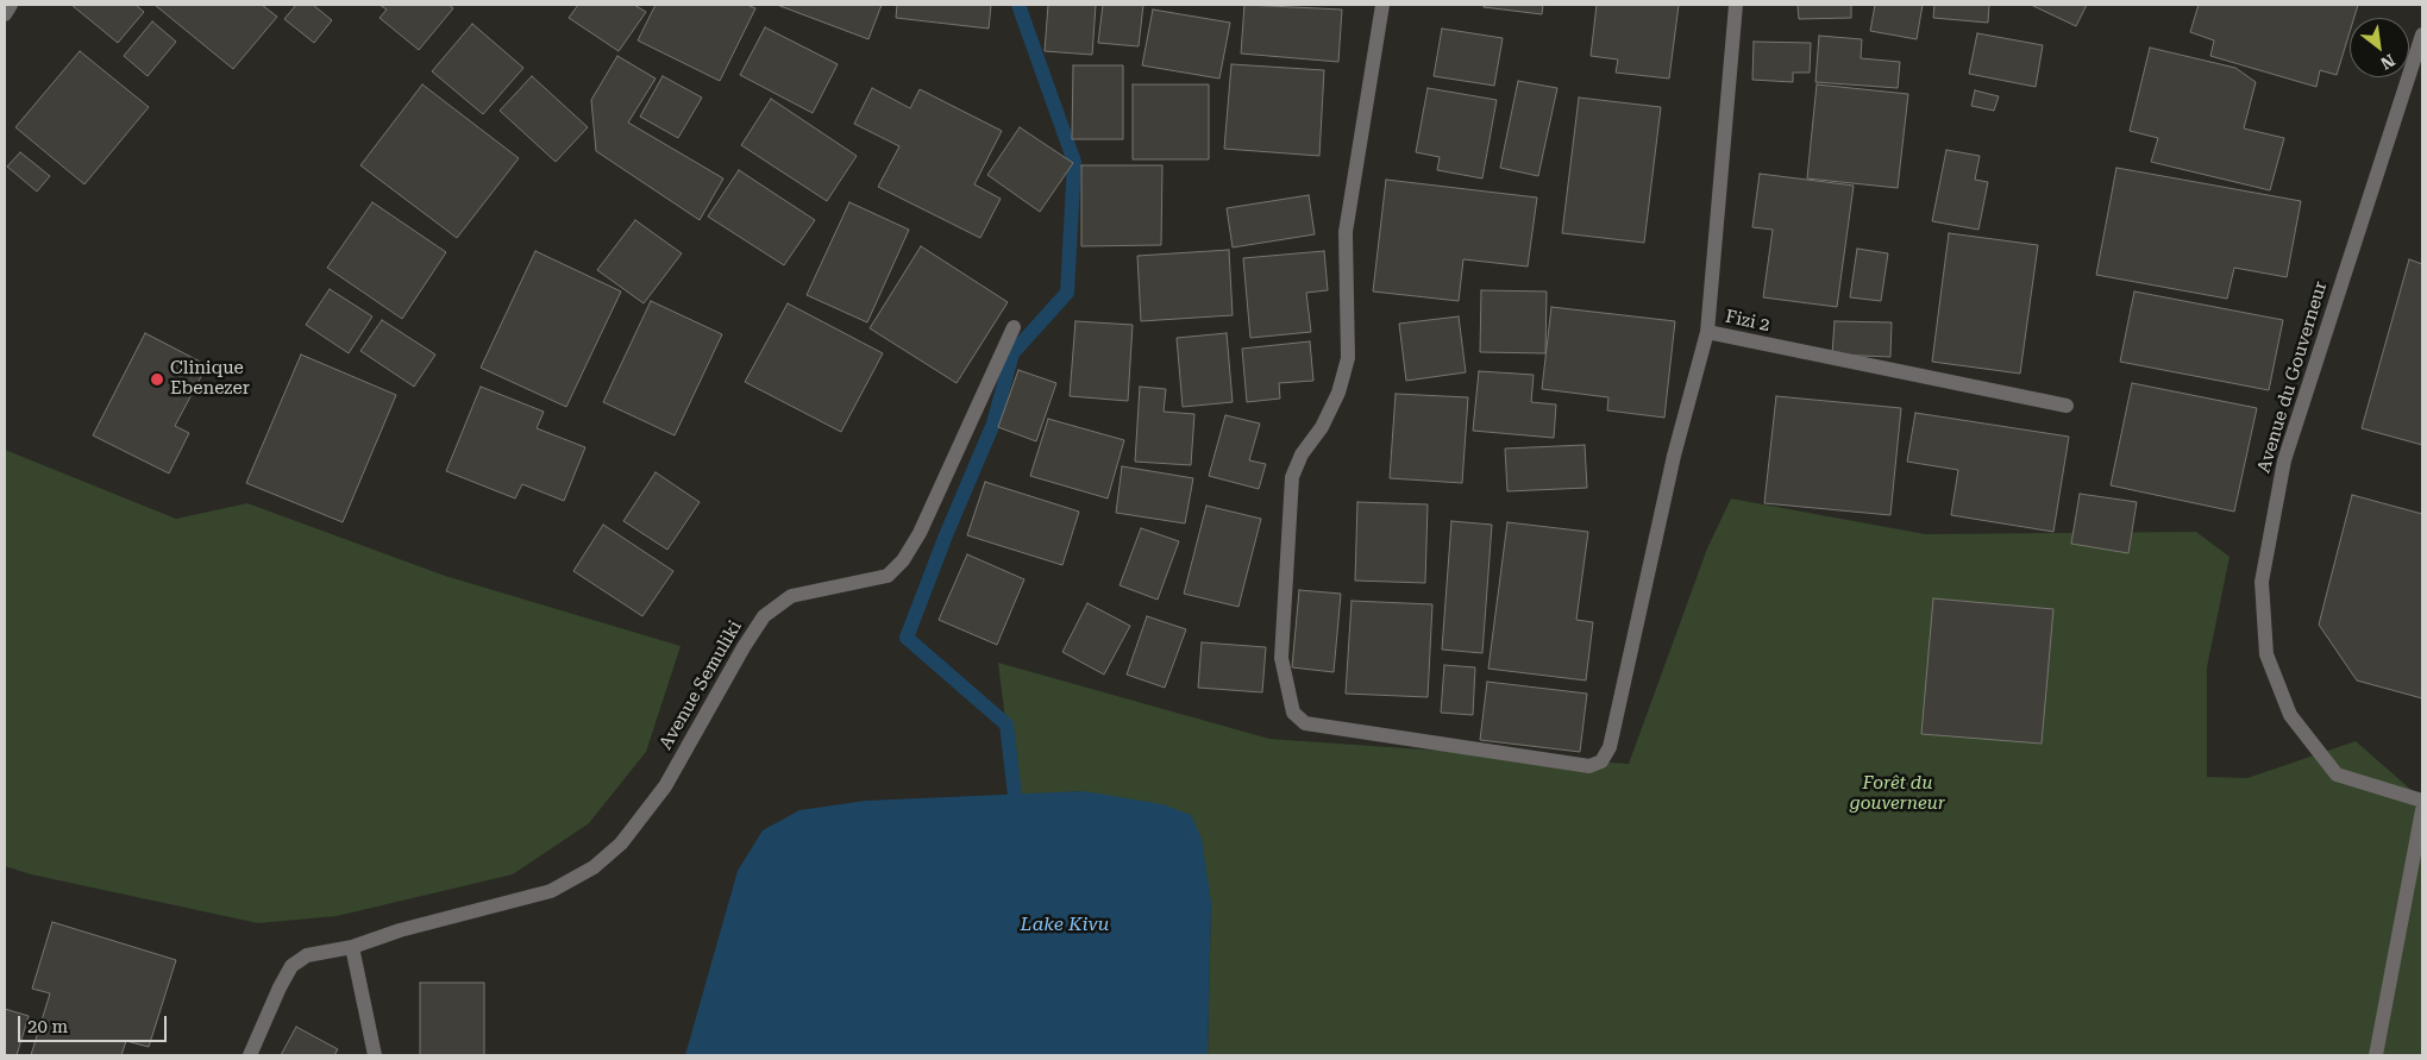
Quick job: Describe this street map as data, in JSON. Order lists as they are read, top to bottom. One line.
{"streets":{"street":["Fizi 2","Avenue du Gouverneur","Avenue Semuliki"]},"water":["Lake Kivu"],"parks":["Forêt du gouverneur"],"places":["Clinique Ebenezer"],"scale_bar":"20 m","north":"bottom right"}
